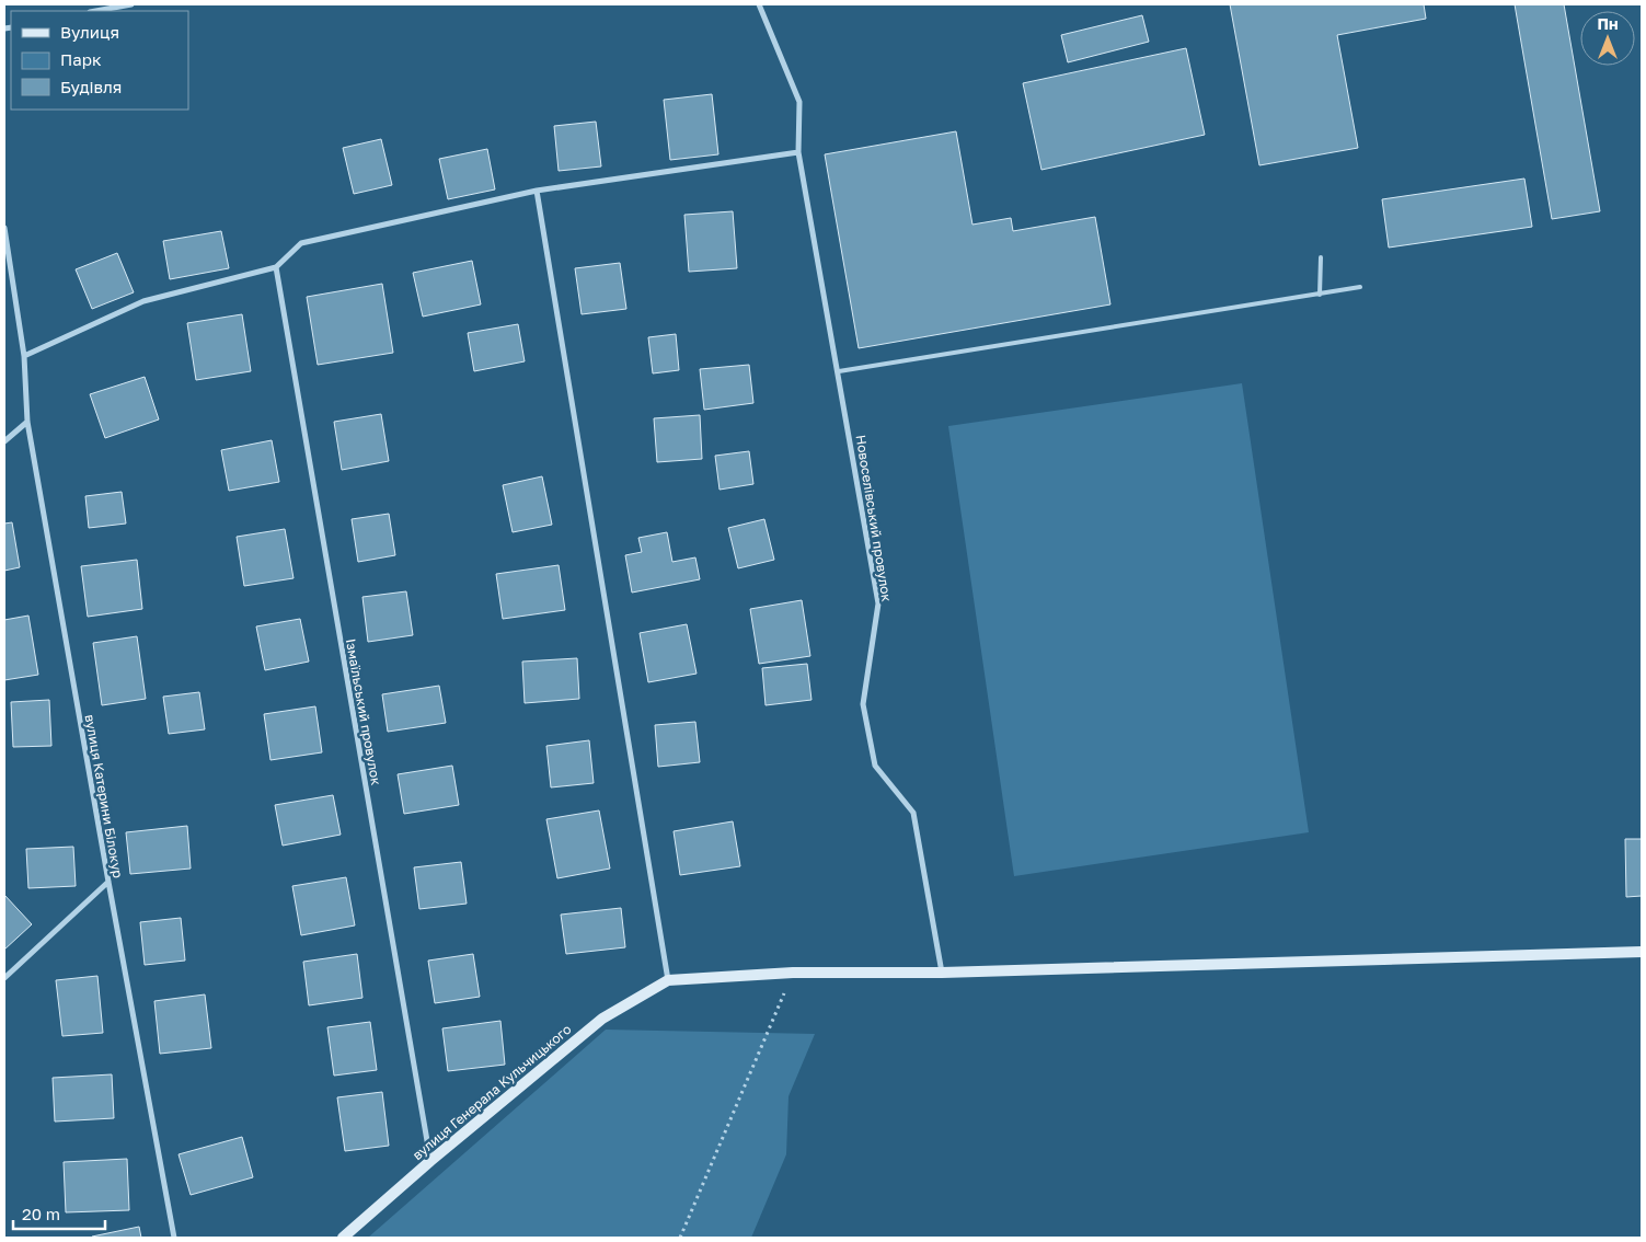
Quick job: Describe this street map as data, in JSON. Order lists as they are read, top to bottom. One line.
{"streets":{"street":["Новоселівський провулок","Ізмаїльський провулок","вулиця Катерини Білокур","вулиця Генерала Кульчицького"]},"crossings":[["Ізмаїльський провулок","вулиця Генерала Кульчицького"]],"legend":["Вулиця","Парк","Будівля"],"scale_bar":"20 m","north":"top"}
